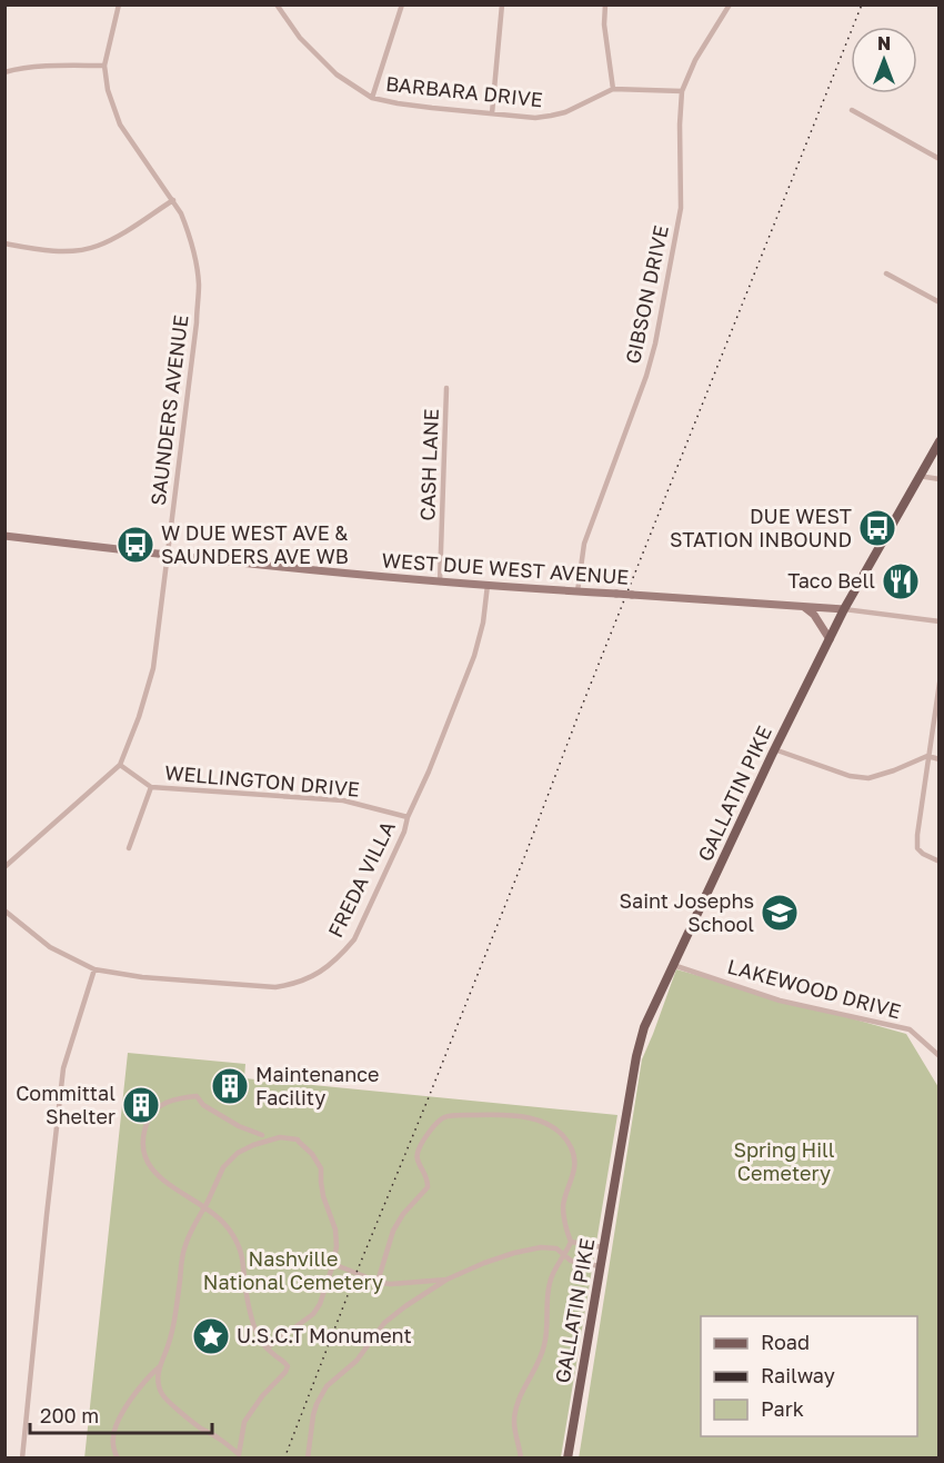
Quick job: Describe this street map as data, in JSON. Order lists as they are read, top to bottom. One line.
{"streets":{"main road":["WEST DUE WEST AVENUE","GALLATIN PIKE"],"street":["BARBARA DRIVE","GIBSON DRIVE","SAUNDERS AVENUE","CASH LANE","WELLINGTON DRIVE","FREDA VILLA","LAKEWOOD DRIVE"]},"crossings":[["BARBARA DRIVE","GIBSON DRIVE"],["GIBSON DRIVE","WEST DUE WEST AVENUE"],["SAUNDERS AVENUE","WEST DUE WEST AVENUE"],["SAUNDERS AVENUE","WELLINGTON DRIVE"],["CASH LANE","WEST DUE WEST AVENUE"],["WEST DUE WEST AVENUE","GALLATIN PIKE"],["WEST DUE WEST AVENUE","FREDA VILLA"],["WELLINGTON DRIVE","FREDA VILLA"],["GALLATIN PIKE","LAKEWOOD DRIVE"]],"parks":["Spring Hill Cemetery","Nashville National Cemetery"],"places":{"bus stop":["DUE WEST STATION INBOUND","W DUE WEST AVE & SAUNDERS AVE WB"],"restaurant":["Taco Bell"],"school or university":["Saint Josephs School"],"building":["Maintenance Facility","Committal Shelter"],"place":["U.S.C.T Monument"]},"legend":["Road","Railway","Park"],"scale_bar":"200 m","north":"top"}
